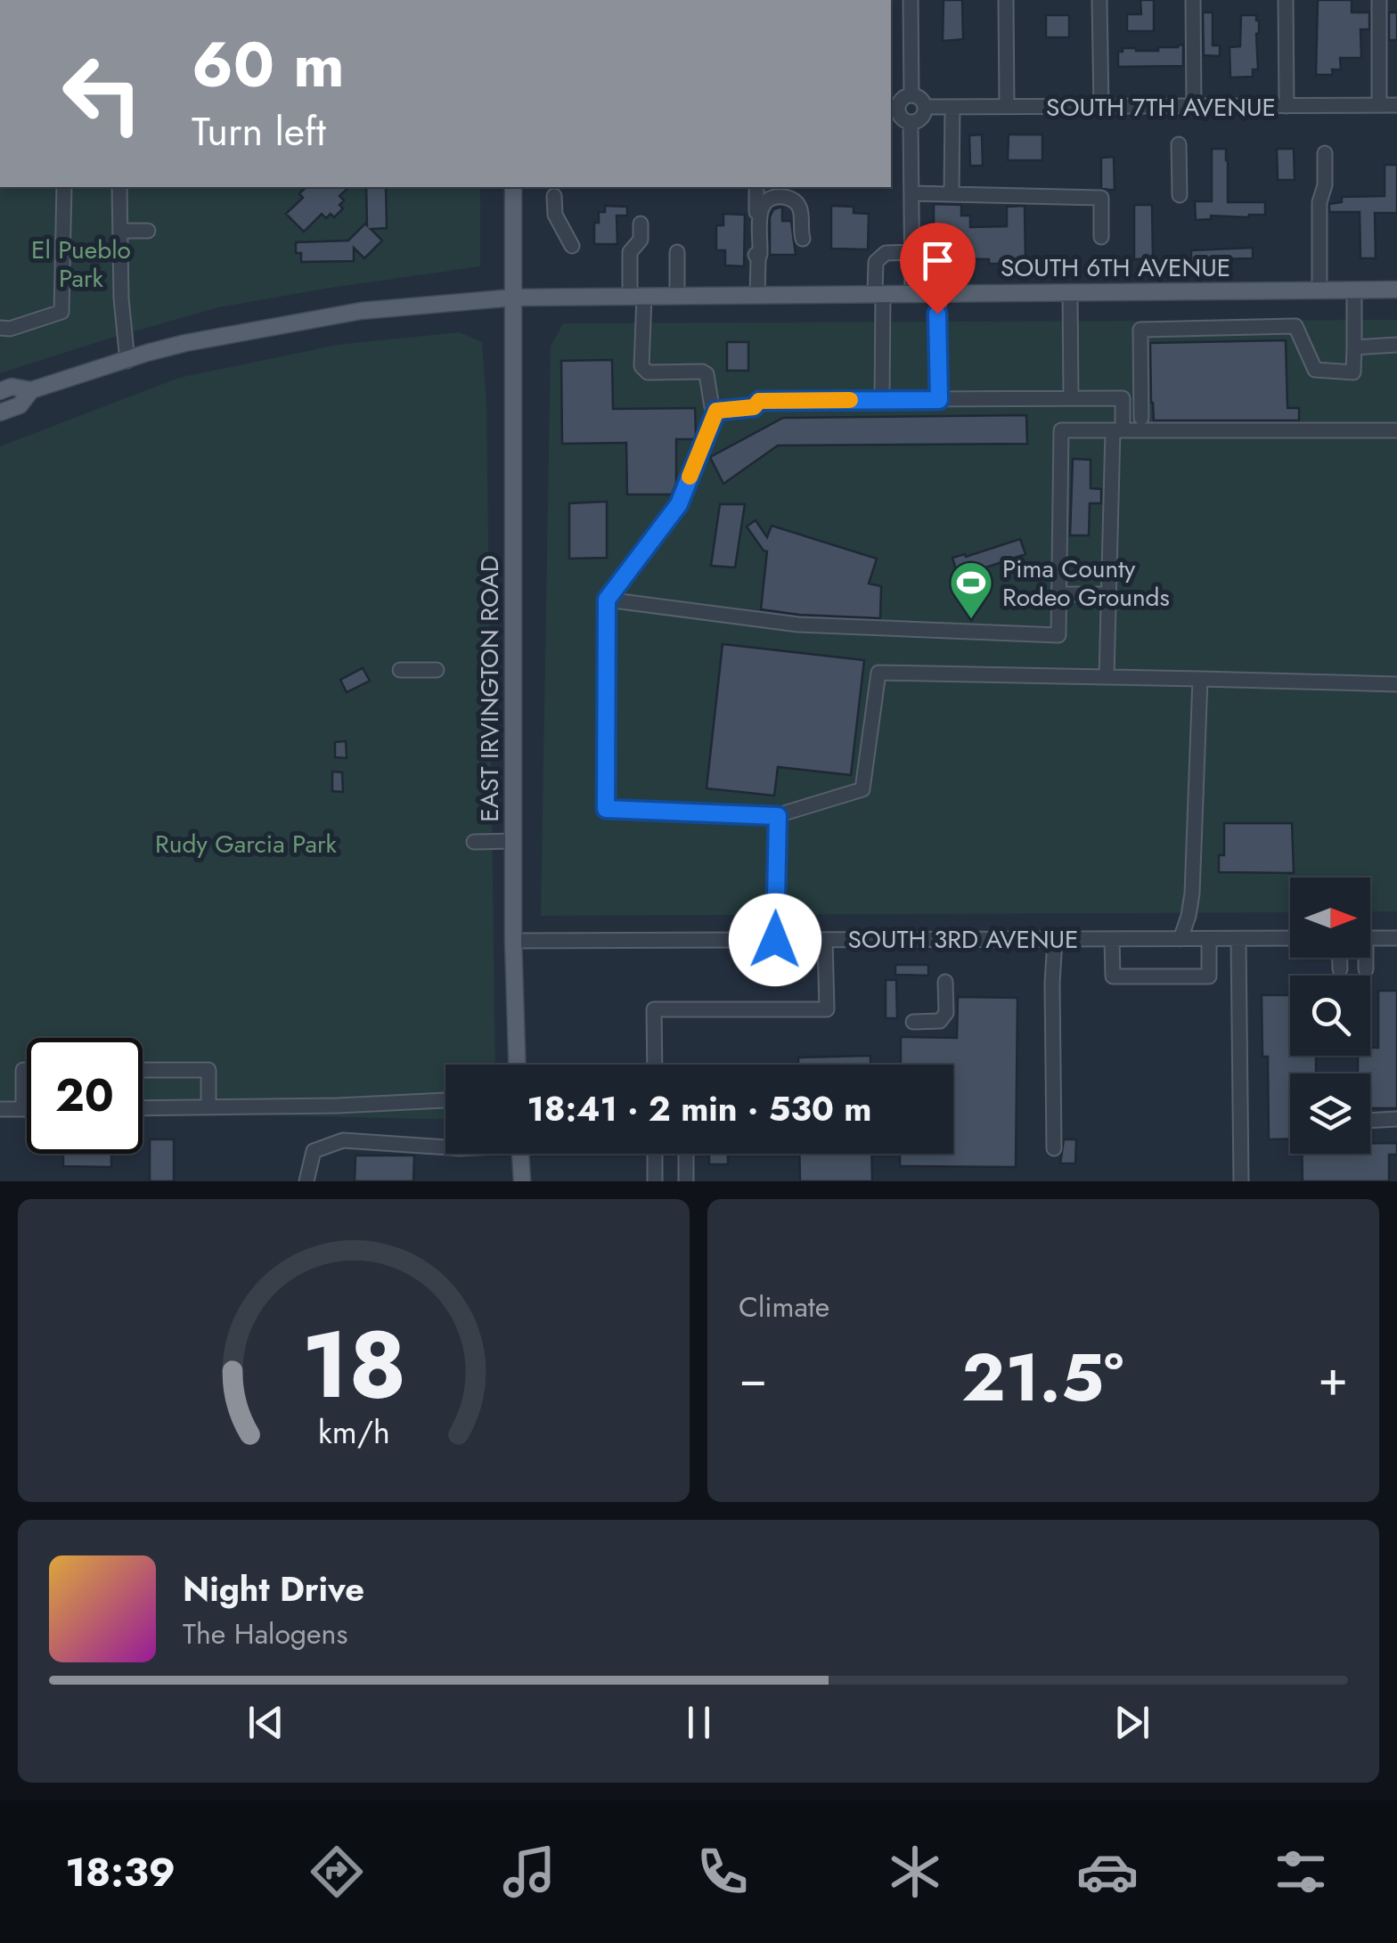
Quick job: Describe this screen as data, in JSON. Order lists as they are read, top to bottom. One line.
{"streets":{"main road":["SOUTH 6TH AVENUE","EAST IRVINGTON ROAD"],"street":["SOUTH 7TH AVENUE","SOUTH 3RD AVENUE"]},"crossings":[["SOUTH 6TH AVENUE","EAST IRVINGTON ROAD"],["EAST IRVINGTON ROAD","SOUTH 3RD AVENUE"]],"parks":["El Pueblo Park","Rudy Garcia Park"],"places":{"sports":["Pima County Rodeo Grounds"]},"north":"right","page":{"turn":["60 m","Turn left"],"limit":"20","trip":"18:41 · 2 min · 530 m","tile":"Climate","heat":["−","21.5°","+"],"song":["Night Drive","The Halogens"],"tabs":"18:39","gauge":["18","km/h"]}}
